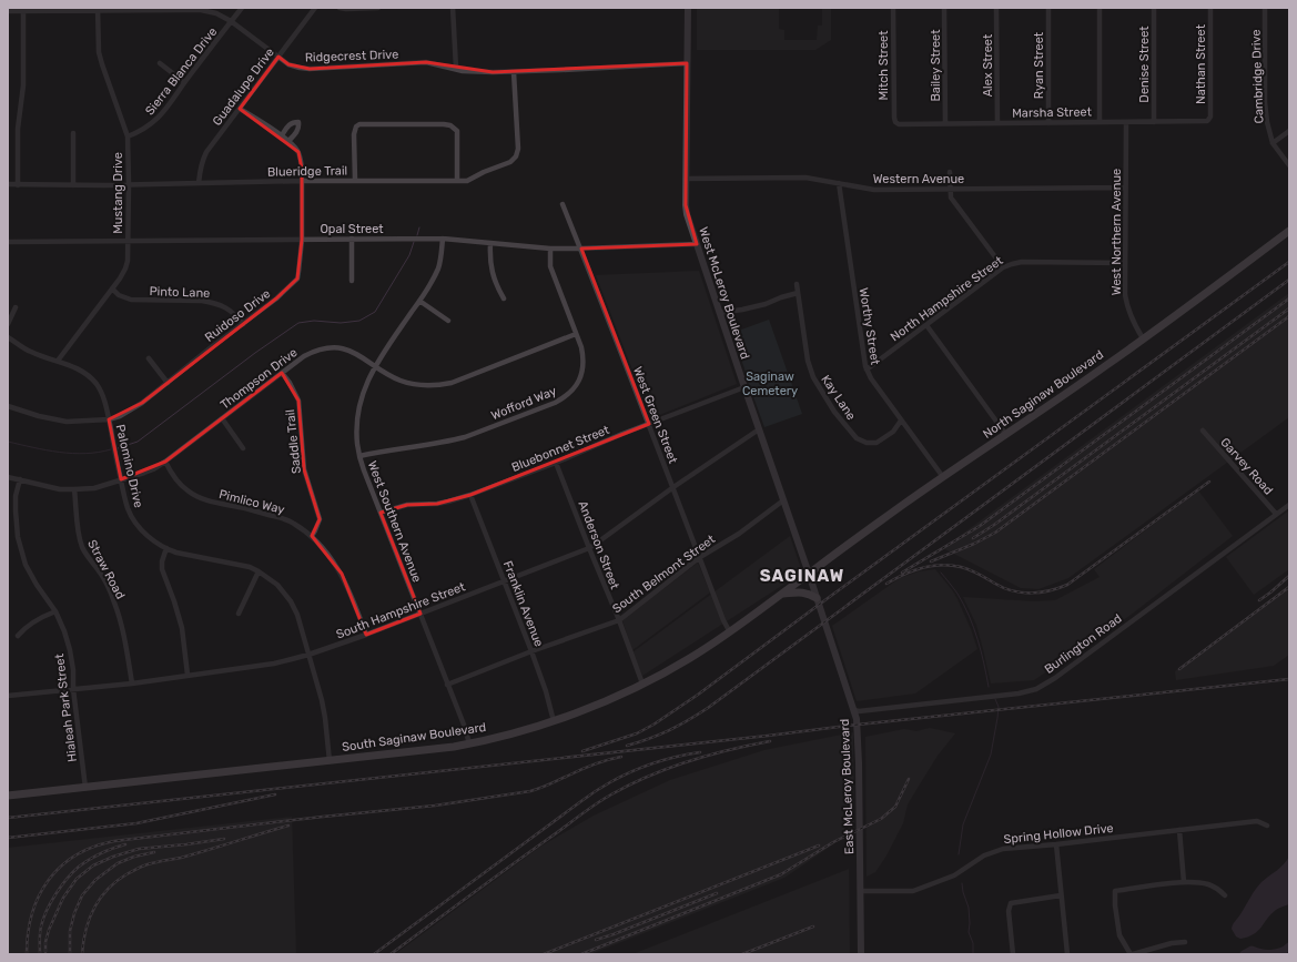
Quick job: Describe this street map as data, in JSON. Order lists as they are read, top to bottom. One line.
{"streets":{"main road":["West McLeroy Boulevard","North Saginaw Boulevard","South Saginaw Boulevard","East McLeroy Boulevard"],"street":["Ridgecrest Drive","Denise Street","Nathan Street","Mitch Street","Bailey Street","Alex Street","Ryan Street","Sierra Blanca Drive","Cambridge Drive","Guadalupe Drive","Marsha Street","Blueridge Trail","Western Avenue","Mustang Drive","Opal Street","West Northern Avenue","Pinto Lane","North Hampshire Street","Ruidoso Drive","Worthy Street","Thompson Drive","Kay Lane","Wofford Way","West Green Street","Saddle Trail","Bluebonnet Street","Palomino Drive","Garvey Road","Pimlico Way","West Southern Avenue","Anderson Street","Straw Road","South Belmont Street","Franklin Avenue","South Hampshire Street","Burlington Road","Hialeah Park Street","Spring Hollow Drive"]},"crossings":[["Ridgecrest Drive","Sierra Blanca Drive"],["Ridgecrest Drive","Guadalupe Drive"],["Ridgecrest Drive","Blueridge Trail"],["Ridgecrest Drive","Mustang Drive"],["Ridgecrest Drive","West McLeroy Boulevard"],["Denise Street","Marsha Street"],["Nathan Street","Marsha Street"],["Mitch Street","Marsha Street"],["Bailey Street","Marsha Street"],["Alex Street","Marsha Street"],["Ryan Street","Marsha Street"],["Sierra Blanca Drive","Mustang Drive"],["Guadalupe Drive","Blueridge Trail"],["Guadalupe Drive","Ruidoso Drive"],["Marsha Street","West Northern Avenue"],["Blueridge Trail","Mustang Drive"],["Blueridge Trail","Ruidoso Drive"],["Western Avenue","West Northern Avenue"],["Western Avenue","West McLeroy Boulevard"],["Western Avenue","Worthy Street"],["Mustang Drive","Opal Street"],["Mustang Drive","Pinto Lane"],["Mustang Drive","Palomino Drive"],["Opal Street","West McLeroy Boulevard"],["Opal Street","Ruidoso Drive"],["Opal Street","Wofford Way"],["Opal Street","West Green Street"],["Opal Street","West Southern Avenue"],["West Northern Avenue","North Hampshire Street"],["West Northern Avenue","North Saginaw Boulevard"],["Pinto Lane","Ruidoso Drive"],["West McLeroy Boulevard","North Saginaw Boulevard"],["West McLeroy Boulevard","Bluebonnet Street"],["West McLeroy Boulevard","South Belmont Street"],["West McLeroy Boulevard","South Hampshire Street"],["West McLeroy Boulevard","South Saginaw Boulevard"],["West McLeroy Boulevard","East McLeroy Boulevard"],["North Hampshire Street","Worthy Street"],["Ruidoso Drive","Palomino Drive"],["Worthy Street","North Saginaw Boulevard"],["Worthy Street","Kay Lane"],["Thompson Drive","Wofford Way"],["Thompson Drive","Saddle Trail"],["Thompson Drive","Palomino Drive"],["Thompson Drive","Pimlico Way"],["Thompson Drive","West Southern Avenue"],["Thompson Drive","Straw Road"],["Thompson Drive","Hialeah Park Street"],["North Saginaw Boulevard","South Saginaw Boulevard"],["North Saginaw Boulevard","East McLeroy Boulevard"],["Wofford Way","West Southern Avenue"],["West Green Street","Bluebonnet Street"],["West Green Street","South Belmont Street"],["West Green Street","South Hampshire Street"],["West Green Street","South Saginaw Boulevard"],["Saddle Trail","Pimlico Way"],["Bluebonnet Street","West Southern Avenue"],["Bluebonnet Street","Anderson Street"],["Bluebonnet Street","Franklin Avenue"],["Palomino Drive","South Hampshire Street"],["Palomino Drive","South Saginaw Boulevard"],["Garvey Road","Burlington Road"],["Pimlico Way","South Hampshire Street"],["West Southern Avenue","South Belmont Street"],["West Southern Avenue","South Hampshire Street"],["West Southern Avenue","South Saginaw Boulevard"],["Anderson Street","South Belmont Street"],["Anderson Street","South Hampshire Street"],["Anderson Street","South Saginaw Boulevard"],["Straw Road","South Hampshire Street"],["South Belmont Street","Franklin Avenue"],["Franklin Avenue","South Hampshire Street"],["Franklin Avenue","South Saginaw Boulevard"],["South Hampshire Street","Hialeah Park Street"],["Burlington Road","East McLeroy Boulevard"],["Hialeah Park Street","South Saginaw Boulevard"],["South Saginaw Boulevard","East McLeroy Boulevard"],["East McLeroy Boulevard","Spring Hollow Drive"]],"districts":["SAGINAW"],"parks":["Saginaw Cemetery"]}
